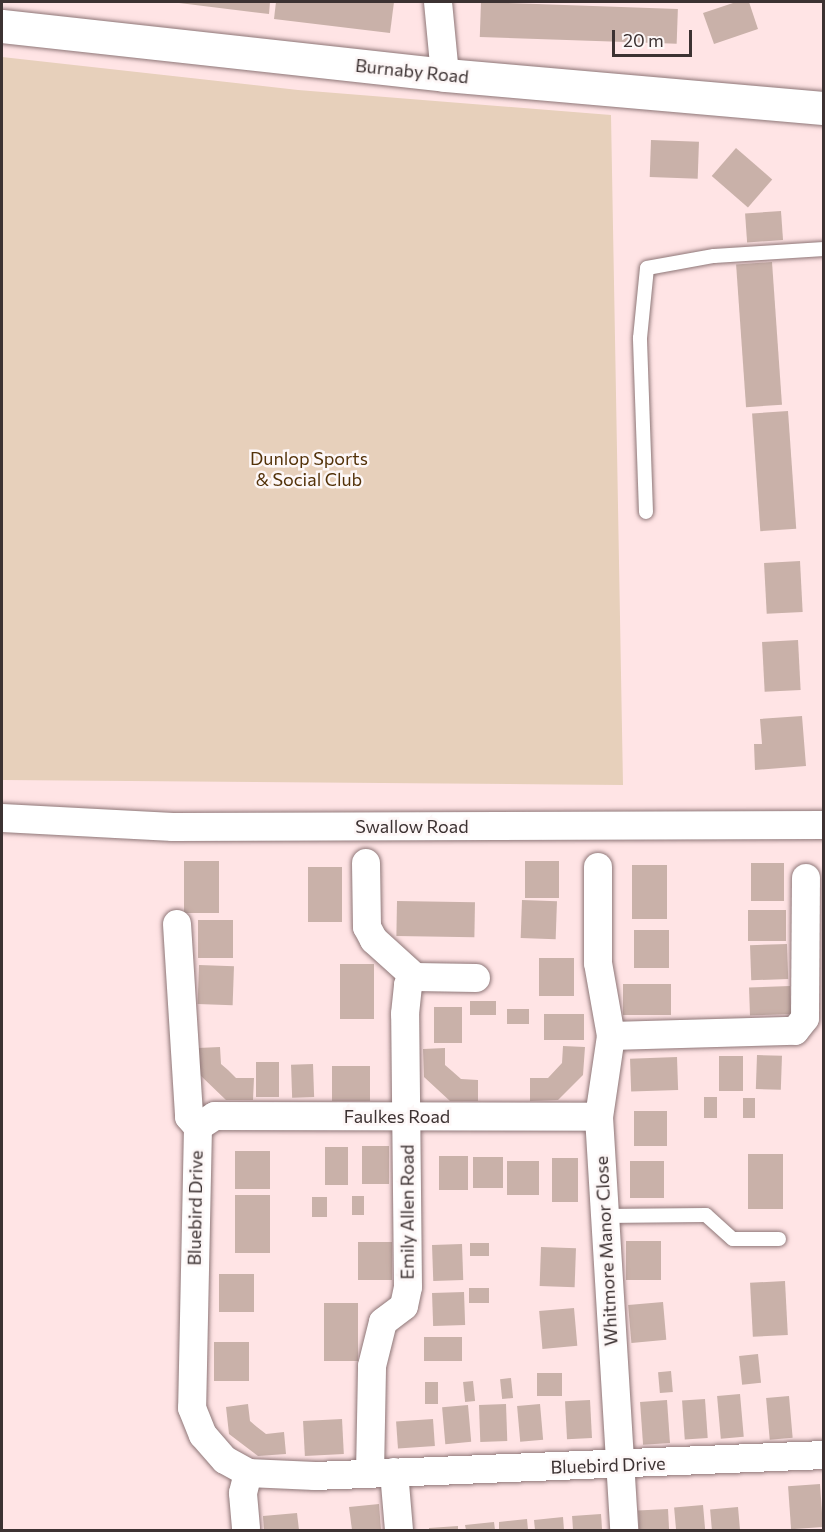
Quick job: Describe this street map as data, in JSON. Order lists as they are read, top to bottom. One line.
{"streets":{"street":["Burnaby Road","Swallow Road","Faulkes Road","Bluebird Drive","Emily Allen Road","Whitmore Manor Close"]},"crossings":[["Faulkes Road","Bluebird Drive"],["Faulkes Road","Emily Allen Road"],["Faulkes Road","Whitmore Manor Close"],["Bluebird Drive","Emily Allen Road"],["Bluebird Drive","Whitmore Manor Close"]],"parks":["Dunlop Sports & Social Club"],"scale_bar":"20 m"}
